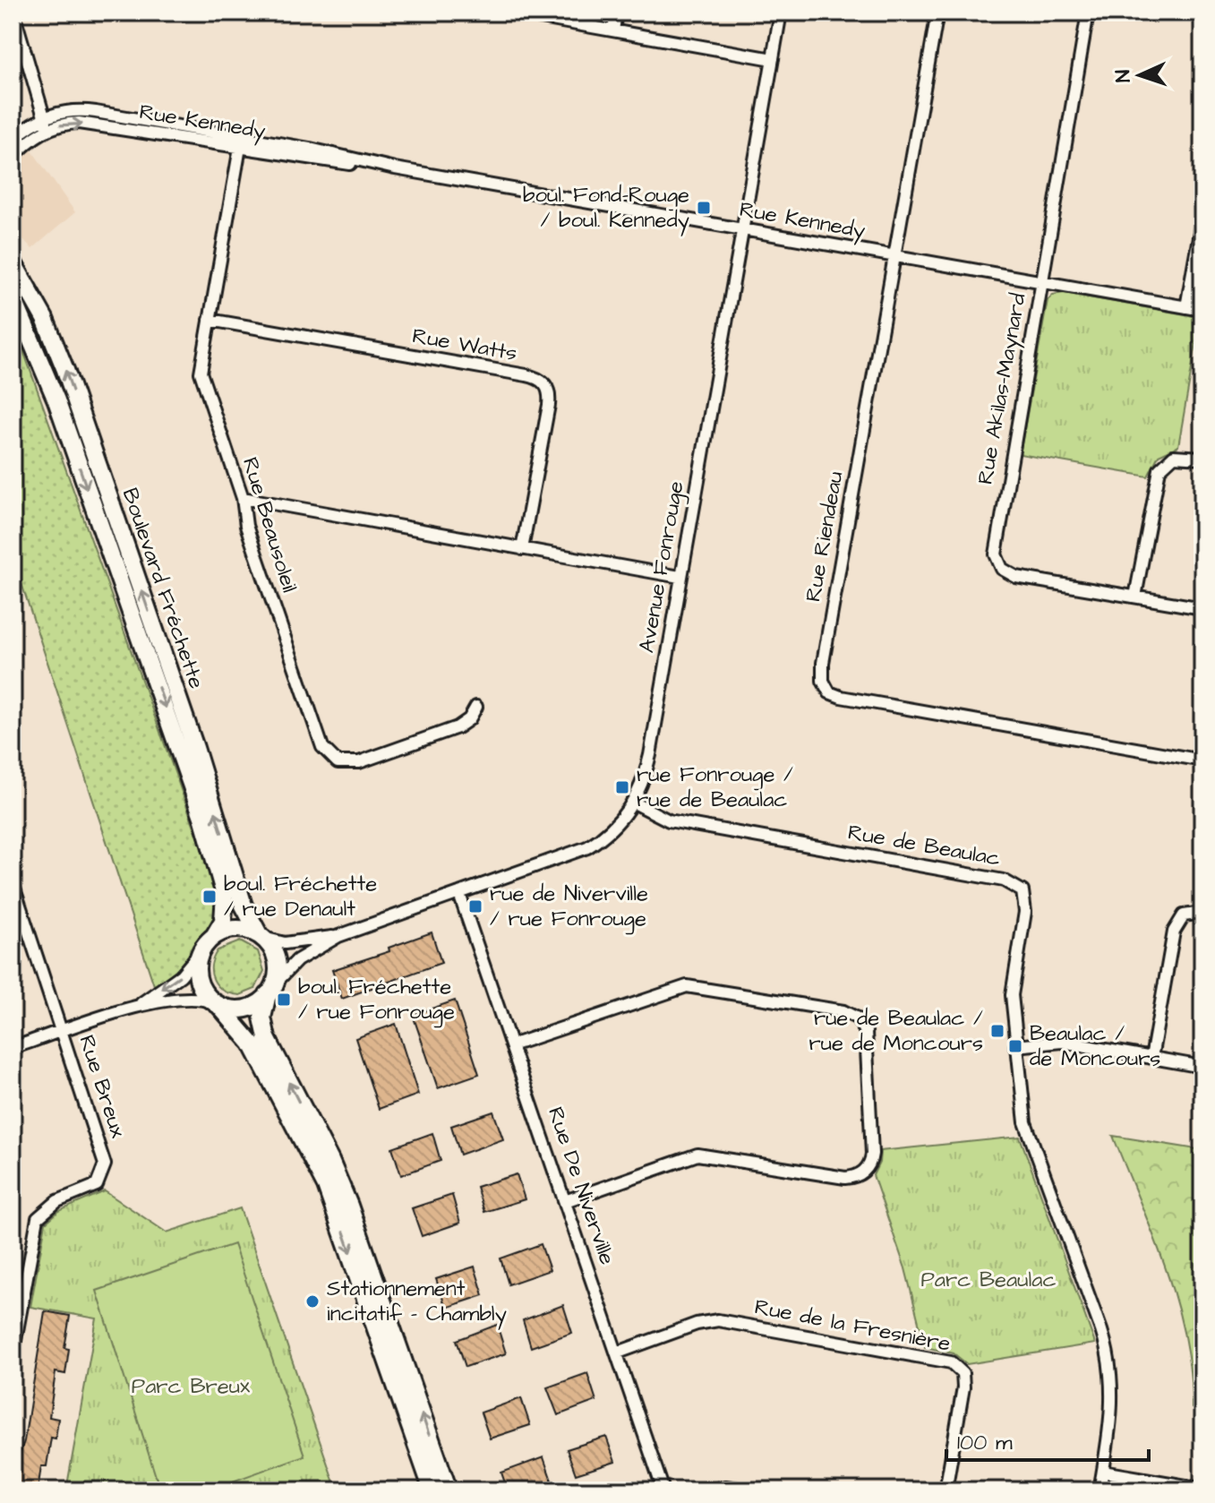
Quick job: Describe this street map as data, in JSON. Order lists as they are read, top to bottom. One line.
{"streets":{"main road":["Boulevard Fréchette"],"street":["Rue Kennedy","Rue Watts","Rue Akilas-Maynard","Rue Beausoleil","Rue Riendeau","Avenue Fonrouge","Rue de Beaulac","Rue Breux","Rue De Niverville","Rue de la Fresnière"]},"crossings":[["Rue Kennedy","Rue Akilas-Maynard"],["Rue Kennedy","Rue Beausoleil"],["Rue Kennedy","Rue Riendeau"],["Rue Kennedy","Avenue Fonrouge"],["Rue Watts","Rue Beausoleil"],["Avenue Fonrouge","Rue de Beaulac"],["Avenue Fonrouge","Rue De Niverville"],["Rue De Niverville","Rue de la Fresnière"]],"parks":["Parc Beaulac","Parc Breux"],"places":{"transit":["boul. Fond-Rouge / boul. Kennedy","rue Fonrouge / rue de Beaulac","boul. Fréchette / rue Denault","rue de Niverville / rue Fonrouge","boul. Fréchette / rue Fonrouge","rue de Beaulac / rue de Moncours","Beaulac / de Moncours"],"other":["Stationnement incitatif - Chambly"]},"scale_bar":"100 m","north":"left"}
